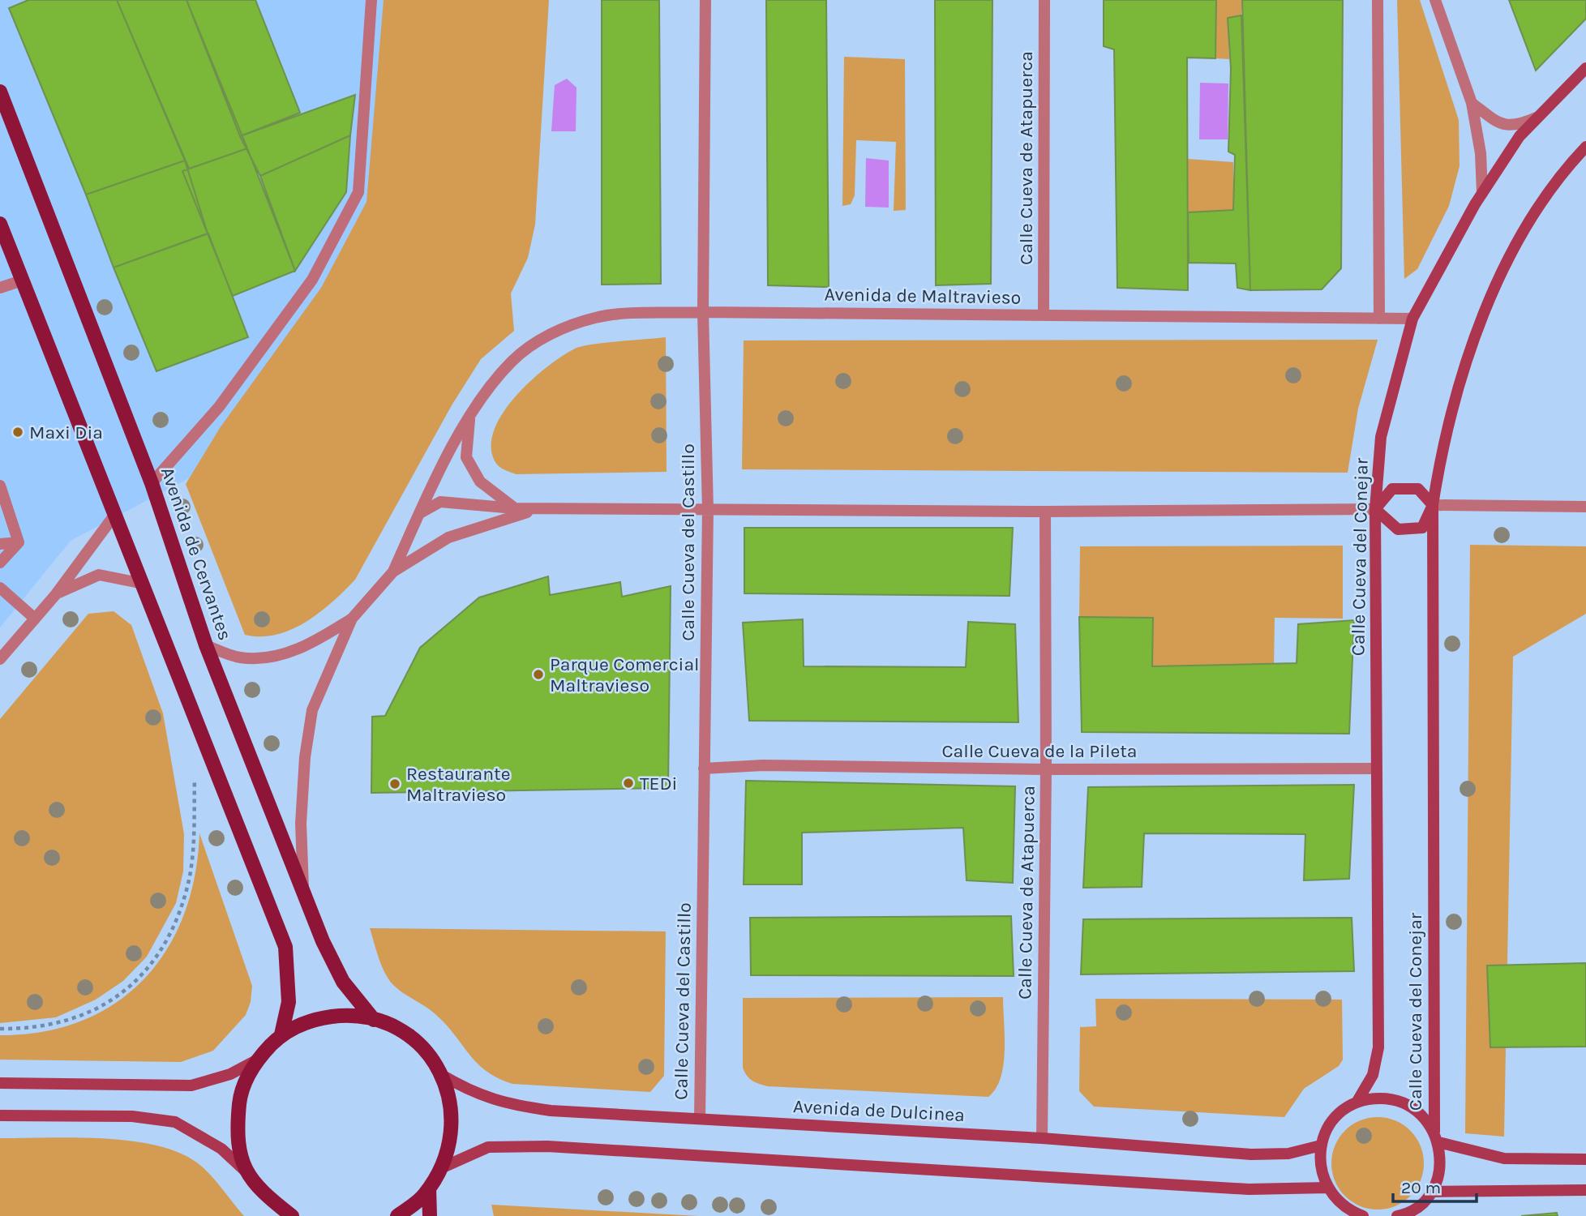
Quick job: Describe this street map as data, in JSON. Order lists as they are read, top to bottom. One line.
{"streets":{"main road":["Avenida de Cervantes","Calle Cueva del Conejar","Avenida de Dulcinea"],"street":["Calle Cueva de Atapuerca","Avenida de Maltravieso","Calle Cueva del Castillo","Calle Cueva de la Pileta"]},"crossings":[["Calle Cueva de Atapuerca","Avenida de Maltravieso"],["Calle Cueva de Atapuerca","Calle Cueva de la Pileta"],["Calle Cueva de Atapuerca","Avenida de Dulcinea"],["Avenida de Maltravieso","Calle Cueva del Castillo"],["Avenida de Maltravieso","Avenida de Cervantes"],["Avenida de Maltravieso","Calle Cueva del Conejar"],["Calle Cueva del Castillo","Calle Cueva de la Pileta"],["Calle Cueva del Castillo","Avenida de Dulcinea"],["Calle Cueva del Conejar","Calle Cueva de la Pileta"]],"places":["Maxi Dia","Parque Comercial Maltravieso","TEDi","Restaurante Maltravieso"],"scale_bar":"20 m"}
